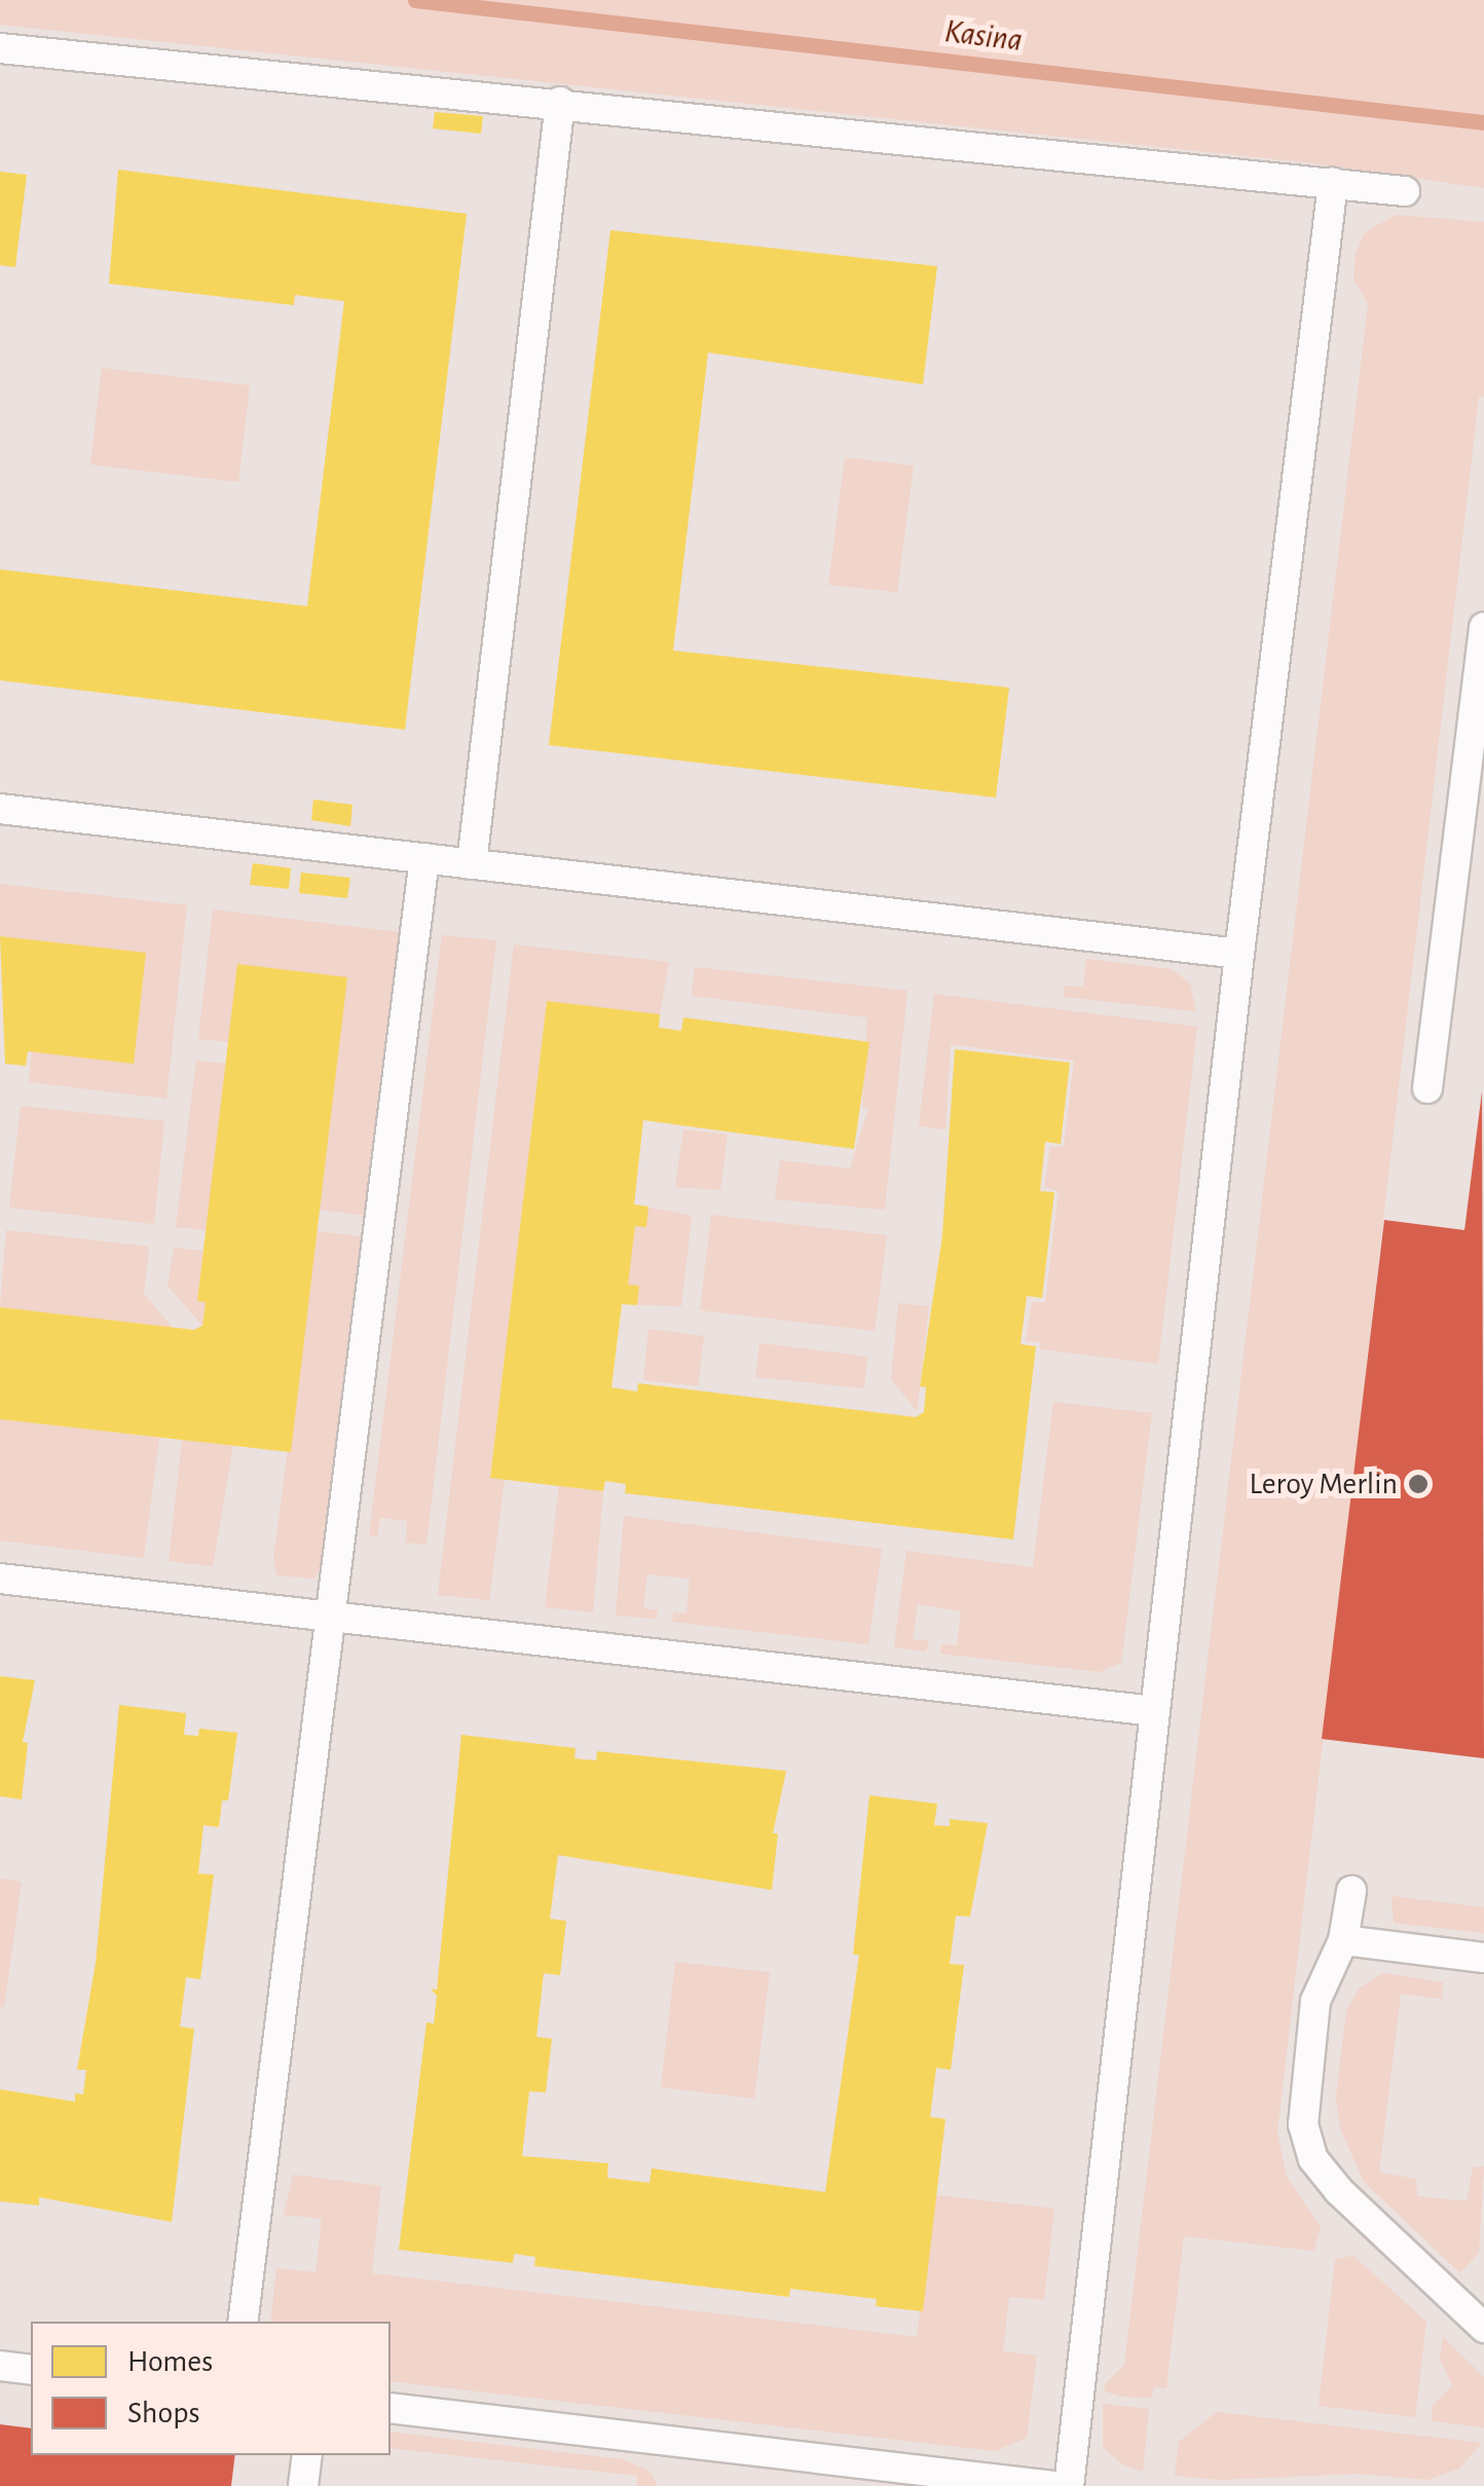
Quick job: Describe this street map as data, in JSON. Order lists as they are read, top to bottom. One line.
{"water":["Kasina"],"places":["Leroy Merlin"],"legend":["Homes","Shops"]}
